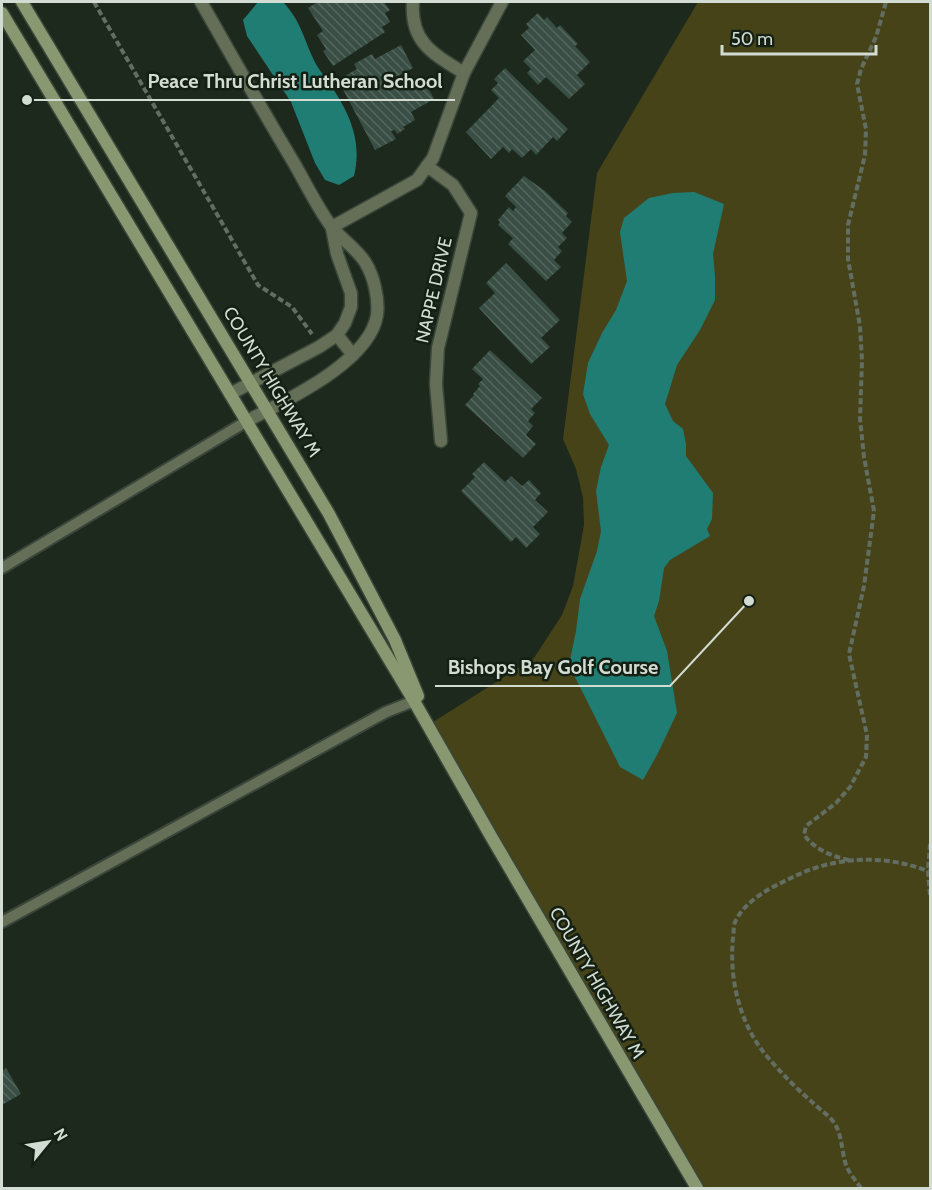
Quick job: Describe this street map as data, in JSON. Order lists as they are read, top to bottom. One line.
{"streets":{"main road":["COUNTY HIGHWAY M"],"street":["NAPPE DRIVE"]},"places":["Peace Thru Christ Lutheran School","Bishops Bay Golf Course"],"scale_bar":"50 m","north":"top right"}
